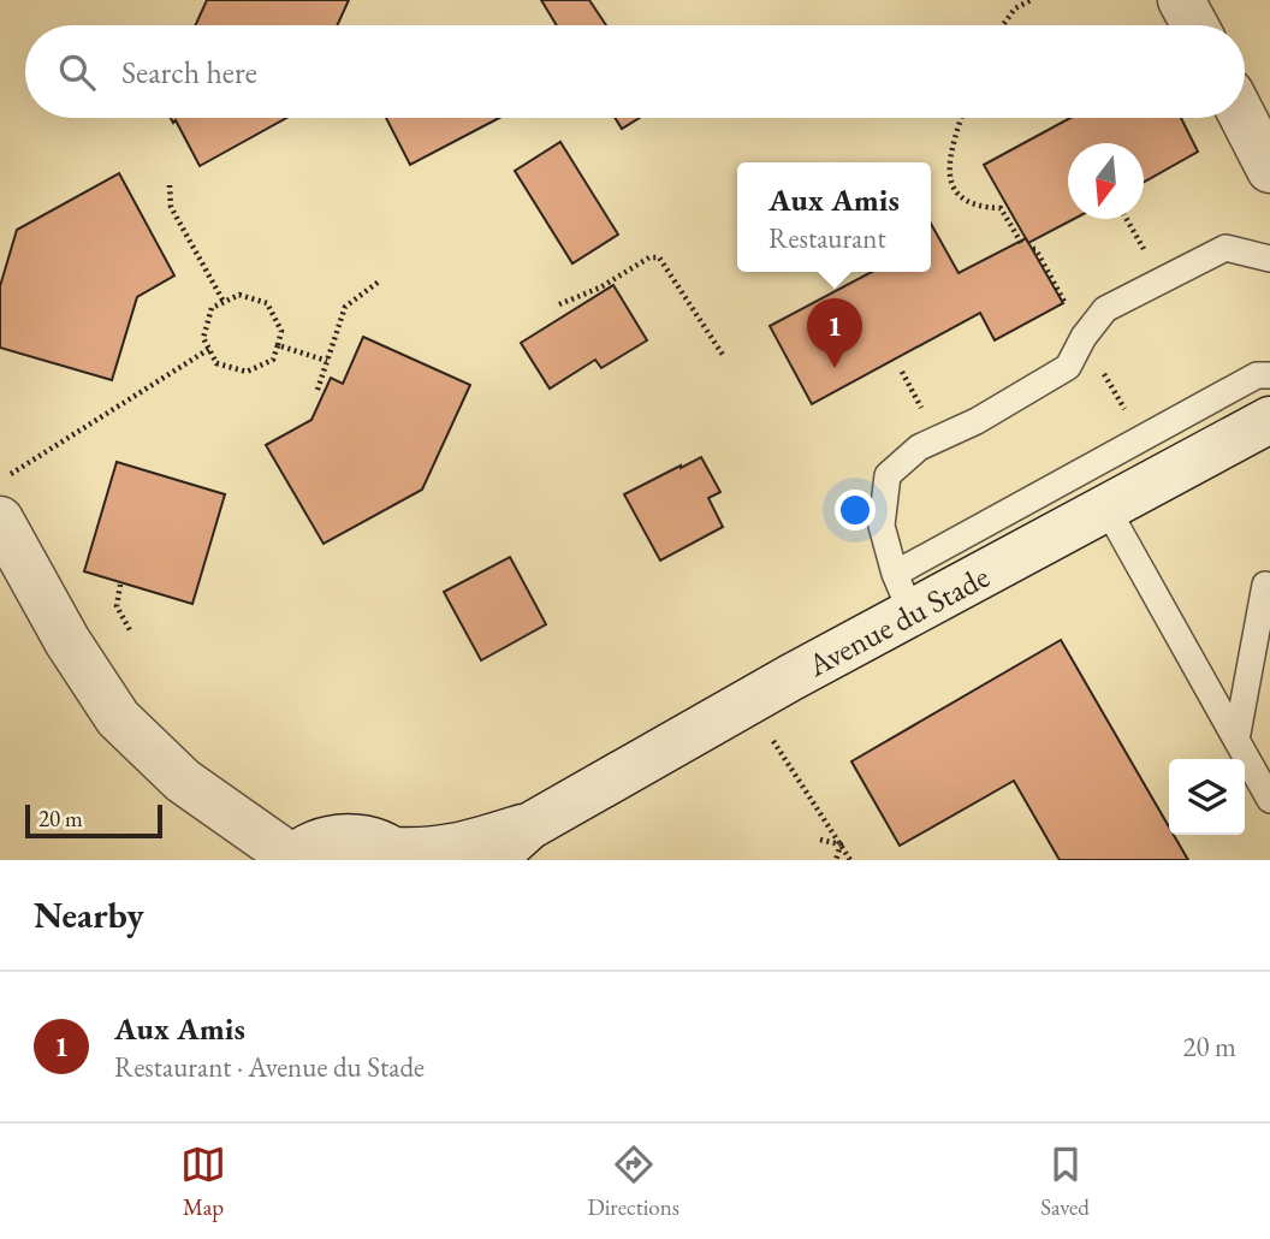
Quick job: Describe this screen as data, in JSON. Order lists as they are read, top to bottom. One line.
{"streets":{"main road":["Avenue du Stade"]},"scale_bar":"20 m","north":"bottom","page":{"search":"Search here","popup":["Aux Amis","Restaurant"],"pins":"1","scale":"20 m","heading":"Nearby","list":[{"mark":"1","name":"Aux Amis","note":"Restaurant · Avenue du Stade","value":"20 m"}],"nav":["Map","Directions","Saved"]}}
